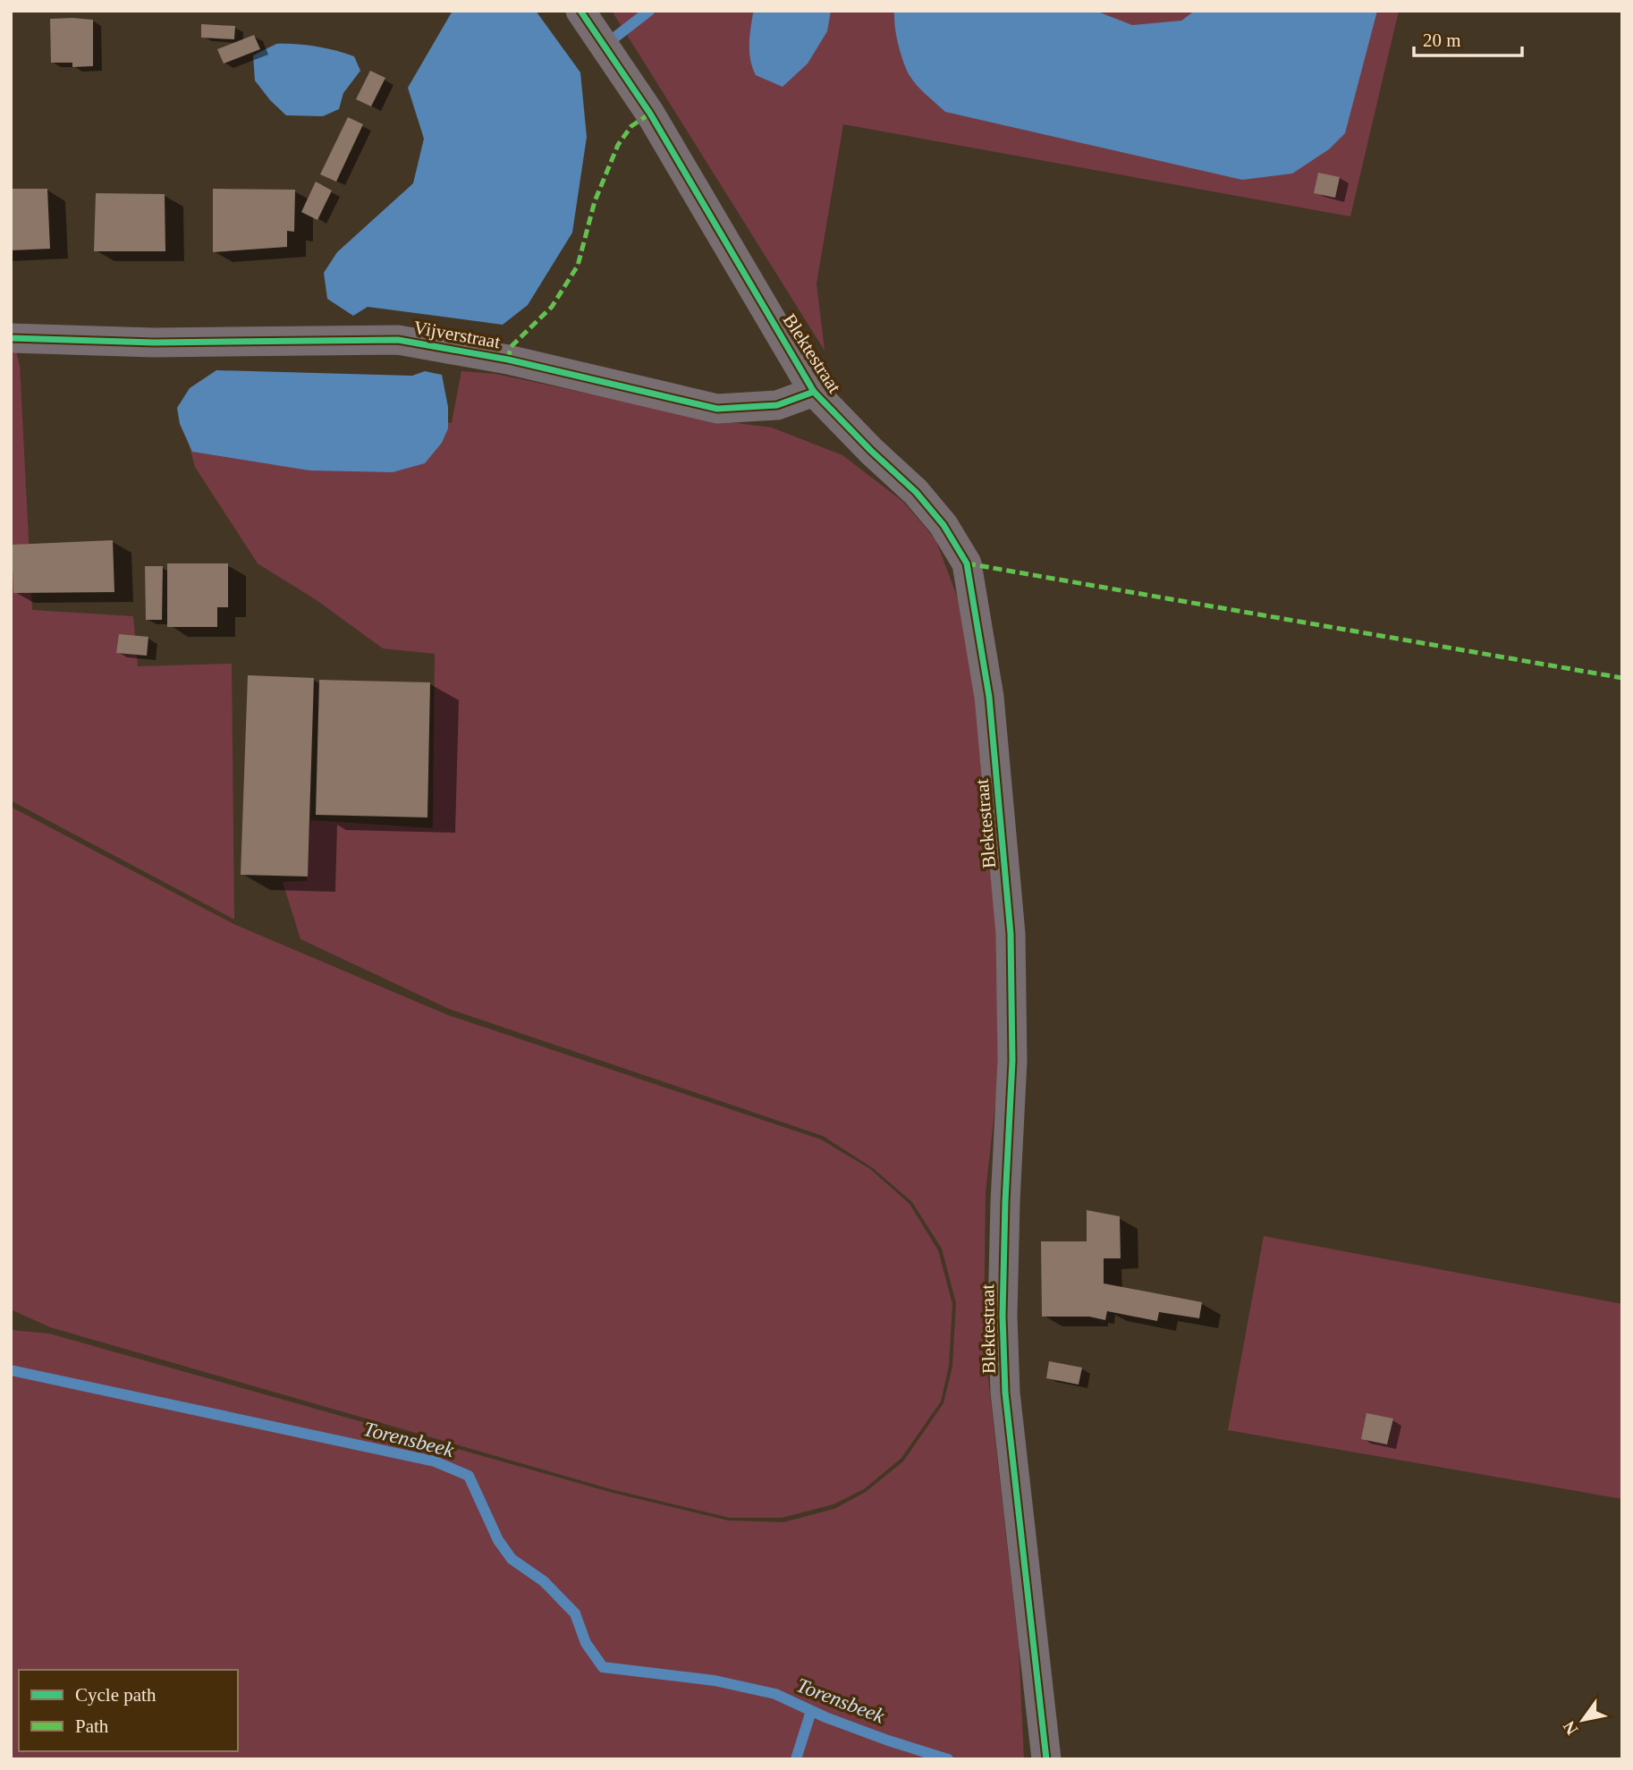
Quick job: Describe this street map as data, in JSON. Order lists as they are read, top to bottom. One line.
{"streets":{"street":["Vijverstraat","Blektestraat"]},"crossings":[["Vijverstraat","Blektestraat"]],"water":["Torensbeek"],"legend":["Cycle path","Path"],"scale_bar":"20 m","north":"bottom left"}
